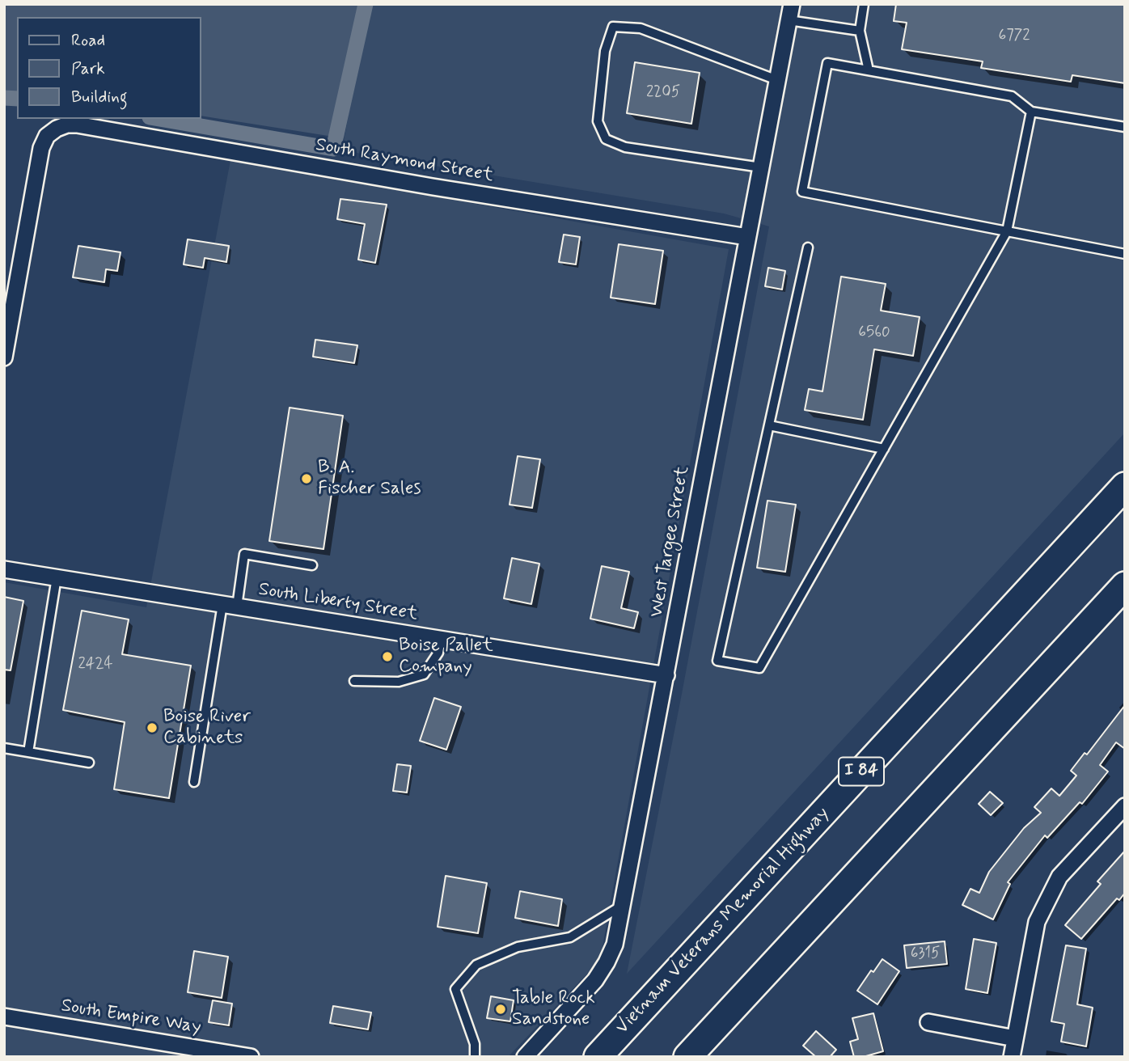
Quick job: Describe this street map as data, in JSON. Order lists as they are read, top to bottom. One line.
{"streets":{"highway":["I 84","Vietnam Veterans Memorial Highway"],"street":["South Raymond Street","West Targee Street","South Liberty Street","South Empire Way"]},"crossings":[["South Raymond Street","West Targee Street"],["West Targee Street","South Liberty Street"]],"places":["B. A. Fischer Sales","Boise Pallet Company","Boise River Cabinets","Table Rock Sandstone"],"house_numbers":["6772","2205","6560","2424","6315"],"legend":["Road","Park","Building"]}
